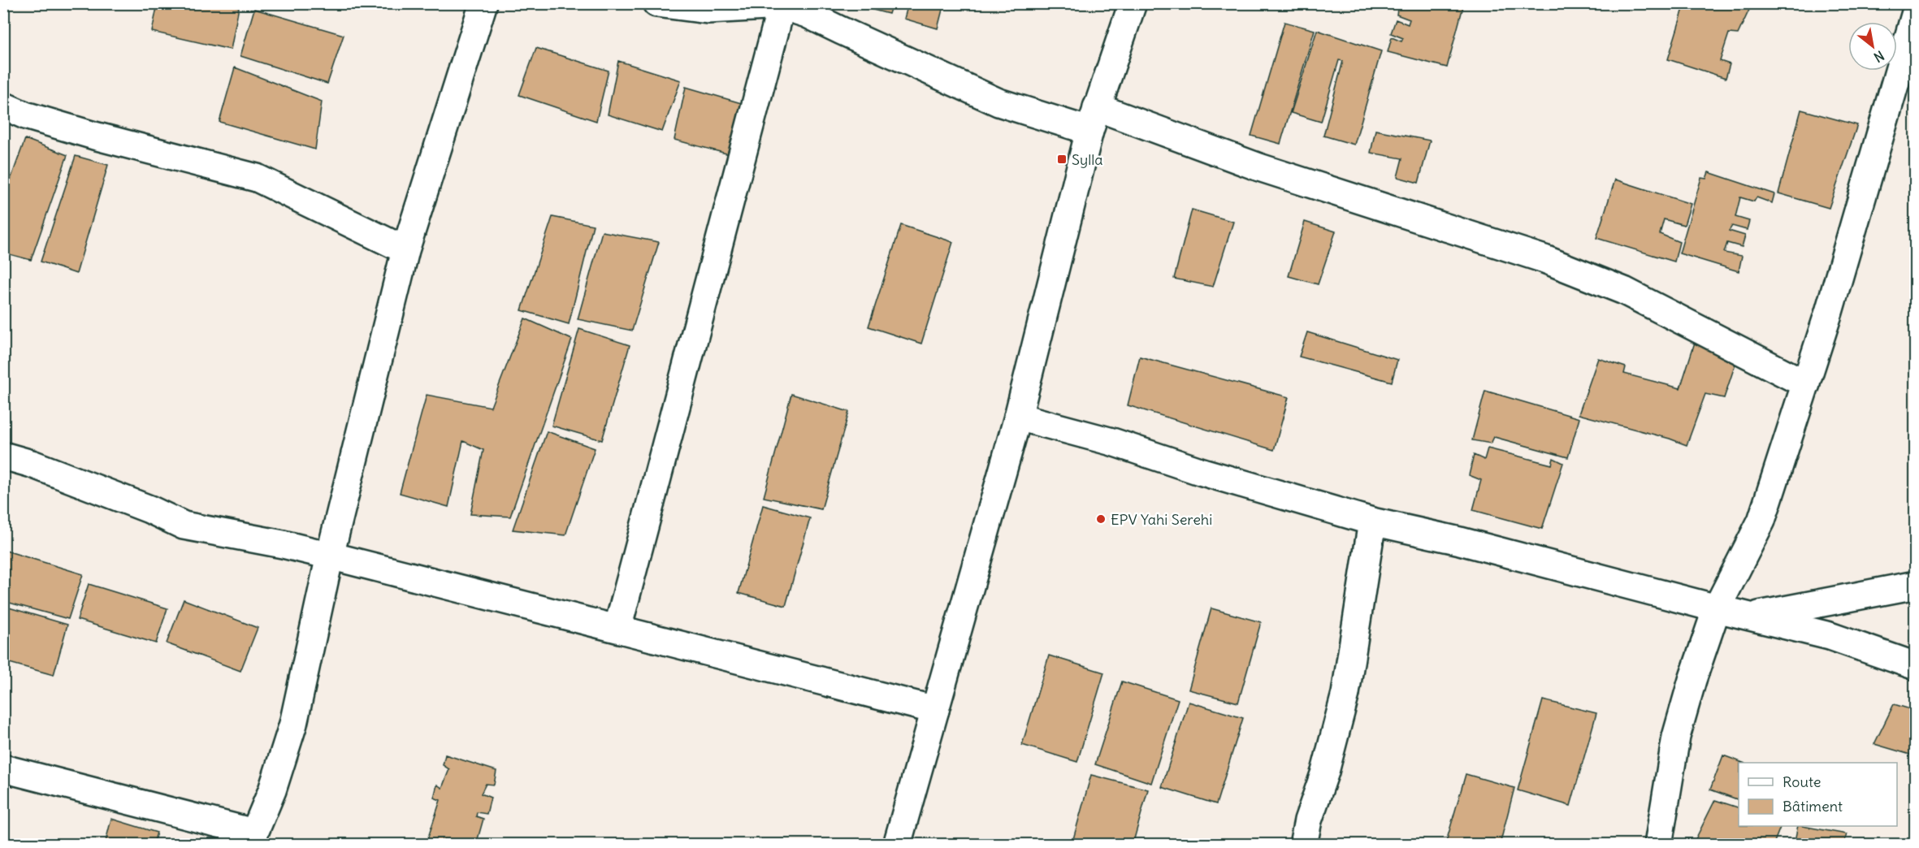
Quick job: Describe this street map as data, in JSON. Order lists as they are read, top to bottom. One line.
{"places":{"transit":["Sylla"],"other":["EPV Yahi Serehi"]},"legend":["Route","Bâtiment"],"north":"bottom right"}
